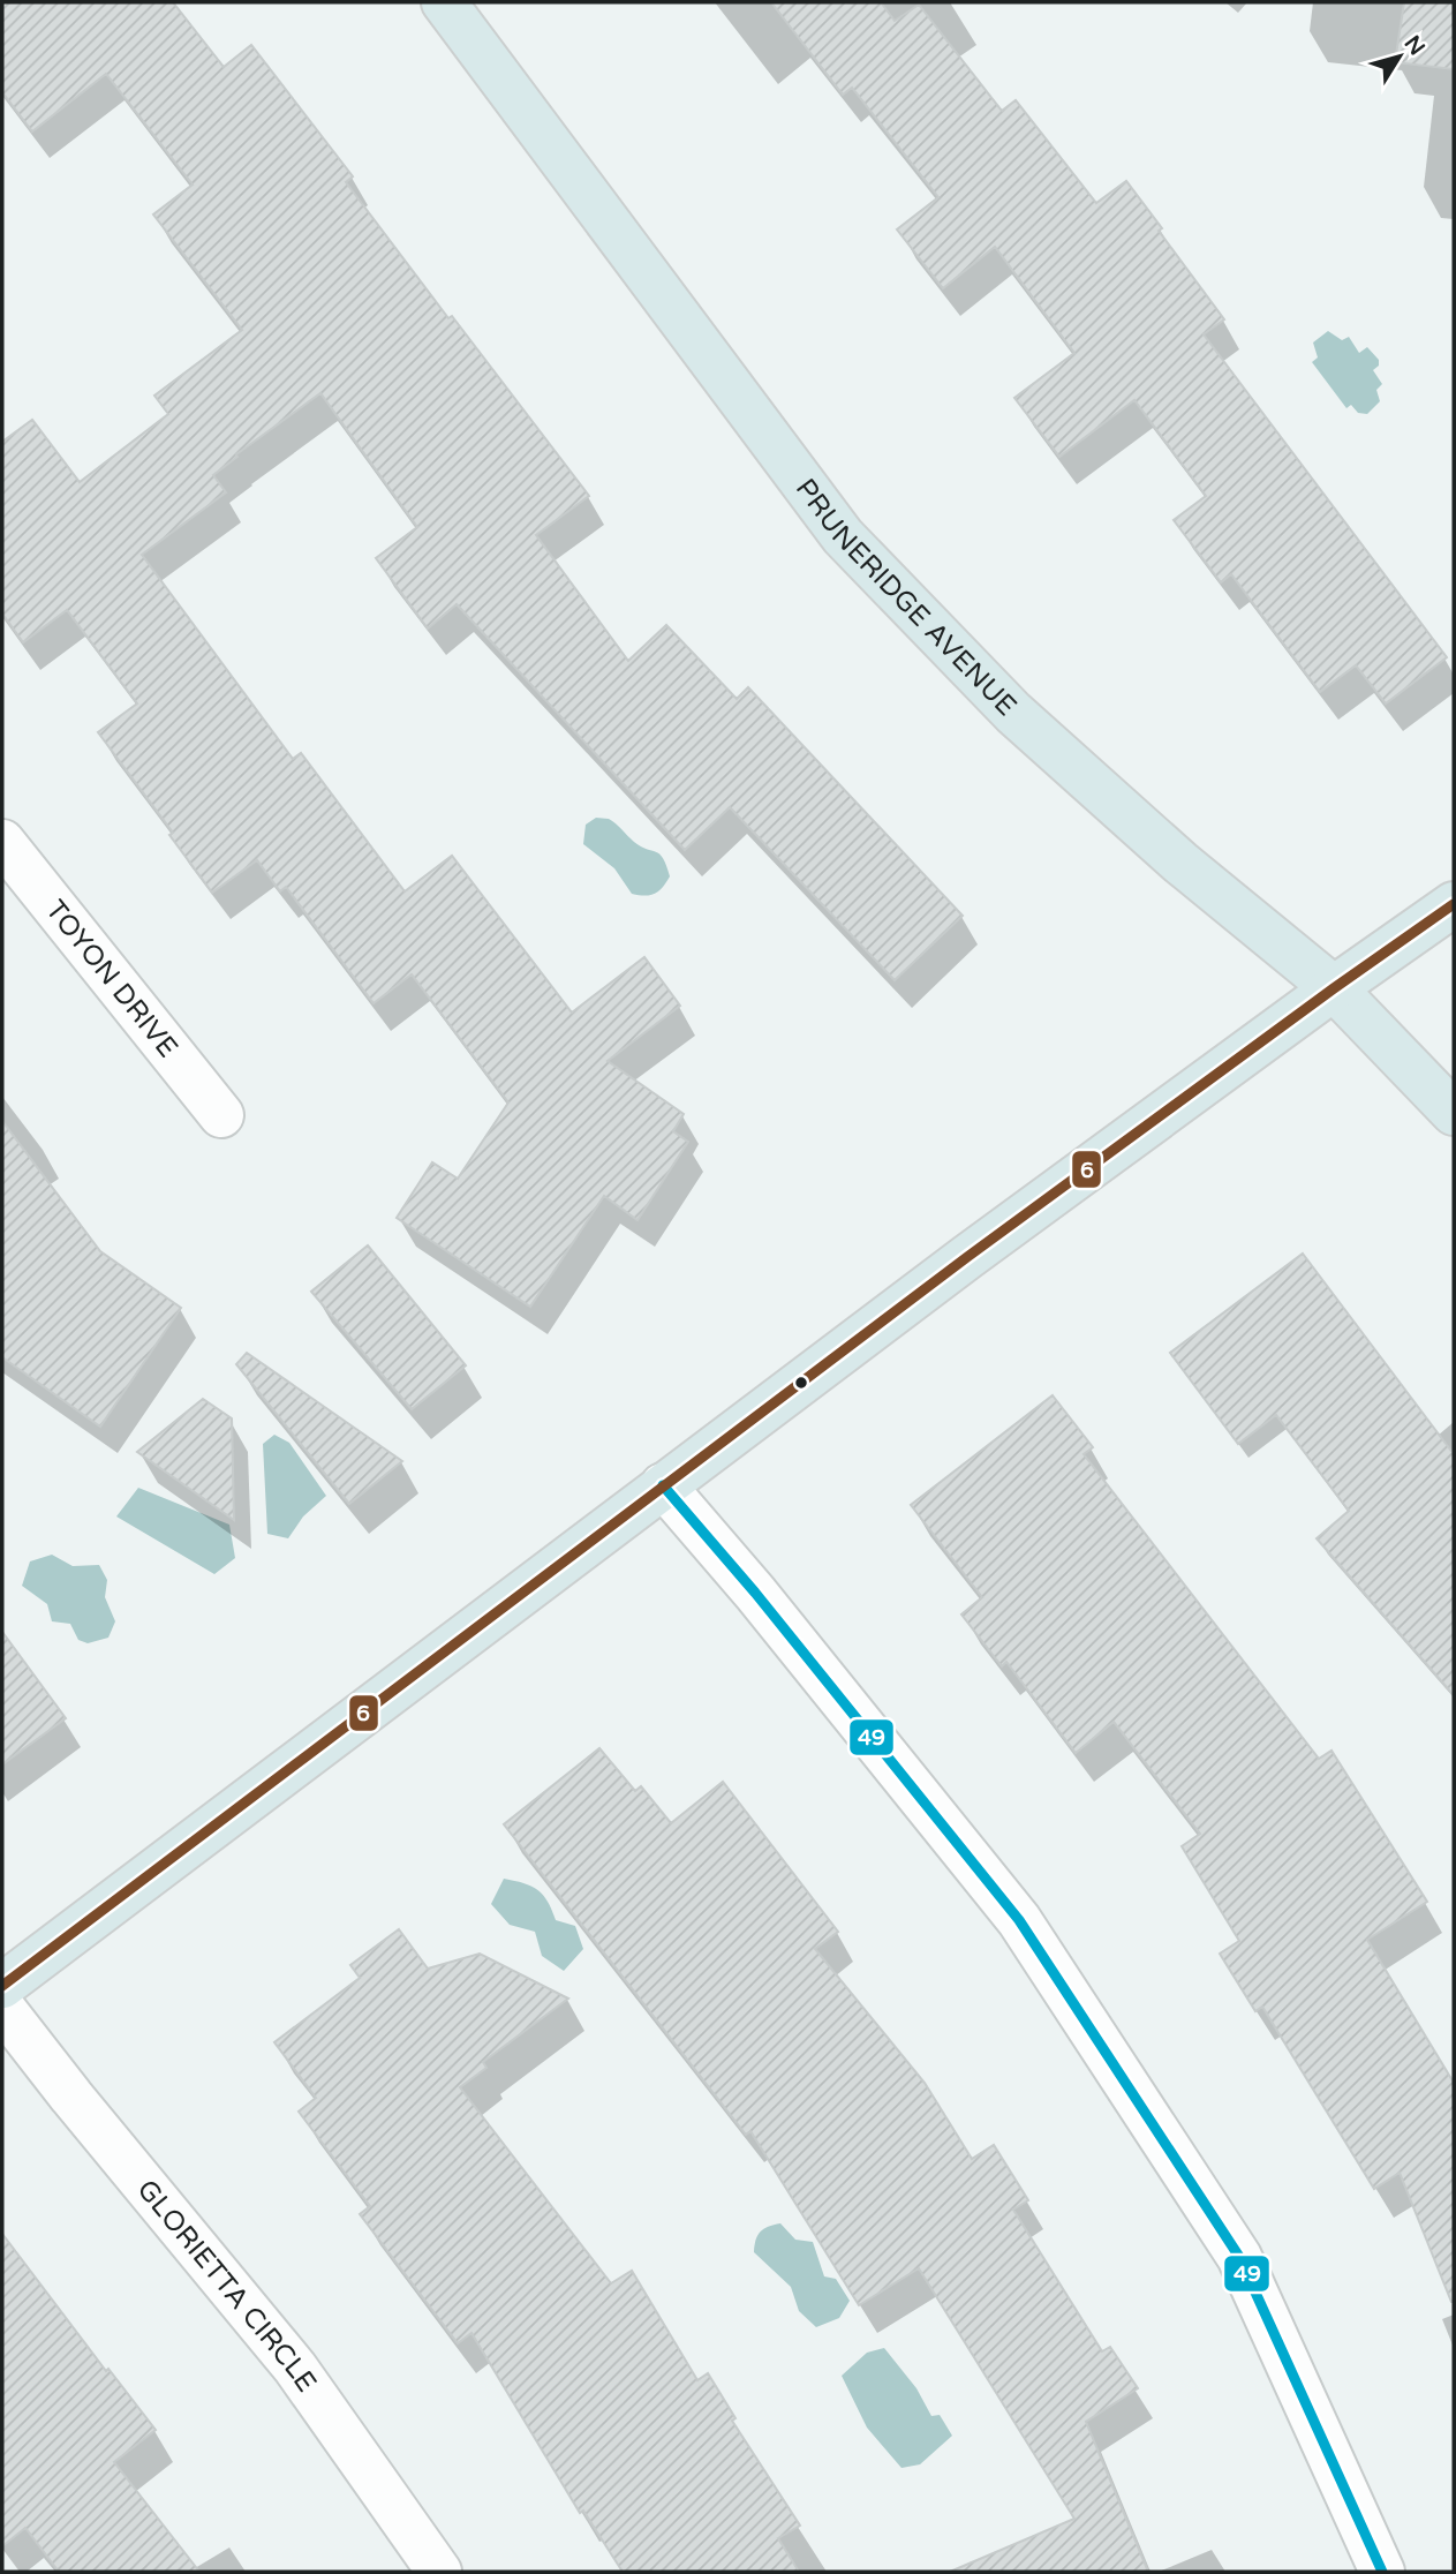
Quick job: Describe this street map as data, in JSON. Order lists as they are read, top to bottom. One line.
{"streets":{"main road":["PRUNERIDGE AVENUE"],"street":["TOYON DRIVE","GLORIETTA CIRCLE"]},"lines":["transit line 6","transit line 49"],"north":"top right"}
